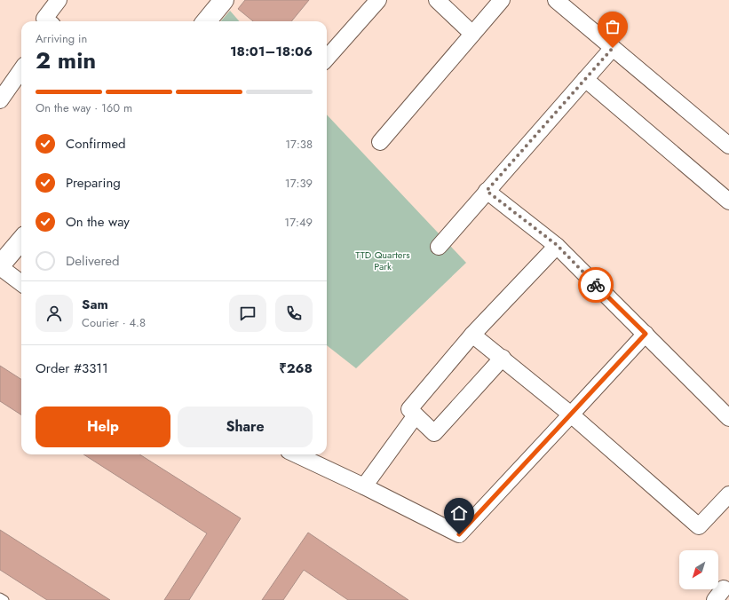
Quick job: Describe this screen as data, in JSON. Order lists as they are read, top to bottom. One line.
{"parks":["TTD Quarters Park"],"north":"bottom left","page":{"heading":["2 min","Arriving in","18:01–18:06"],"panel":["Sam","Courier · 4.8","Order #3311","₹268"],"bar":"On the way · 160 m","list":[["Confirmed","17:38"],["Preparing","17:39"],["On the way","17:49"],"Delivered"],"buttons":["Help","Share"]}}
